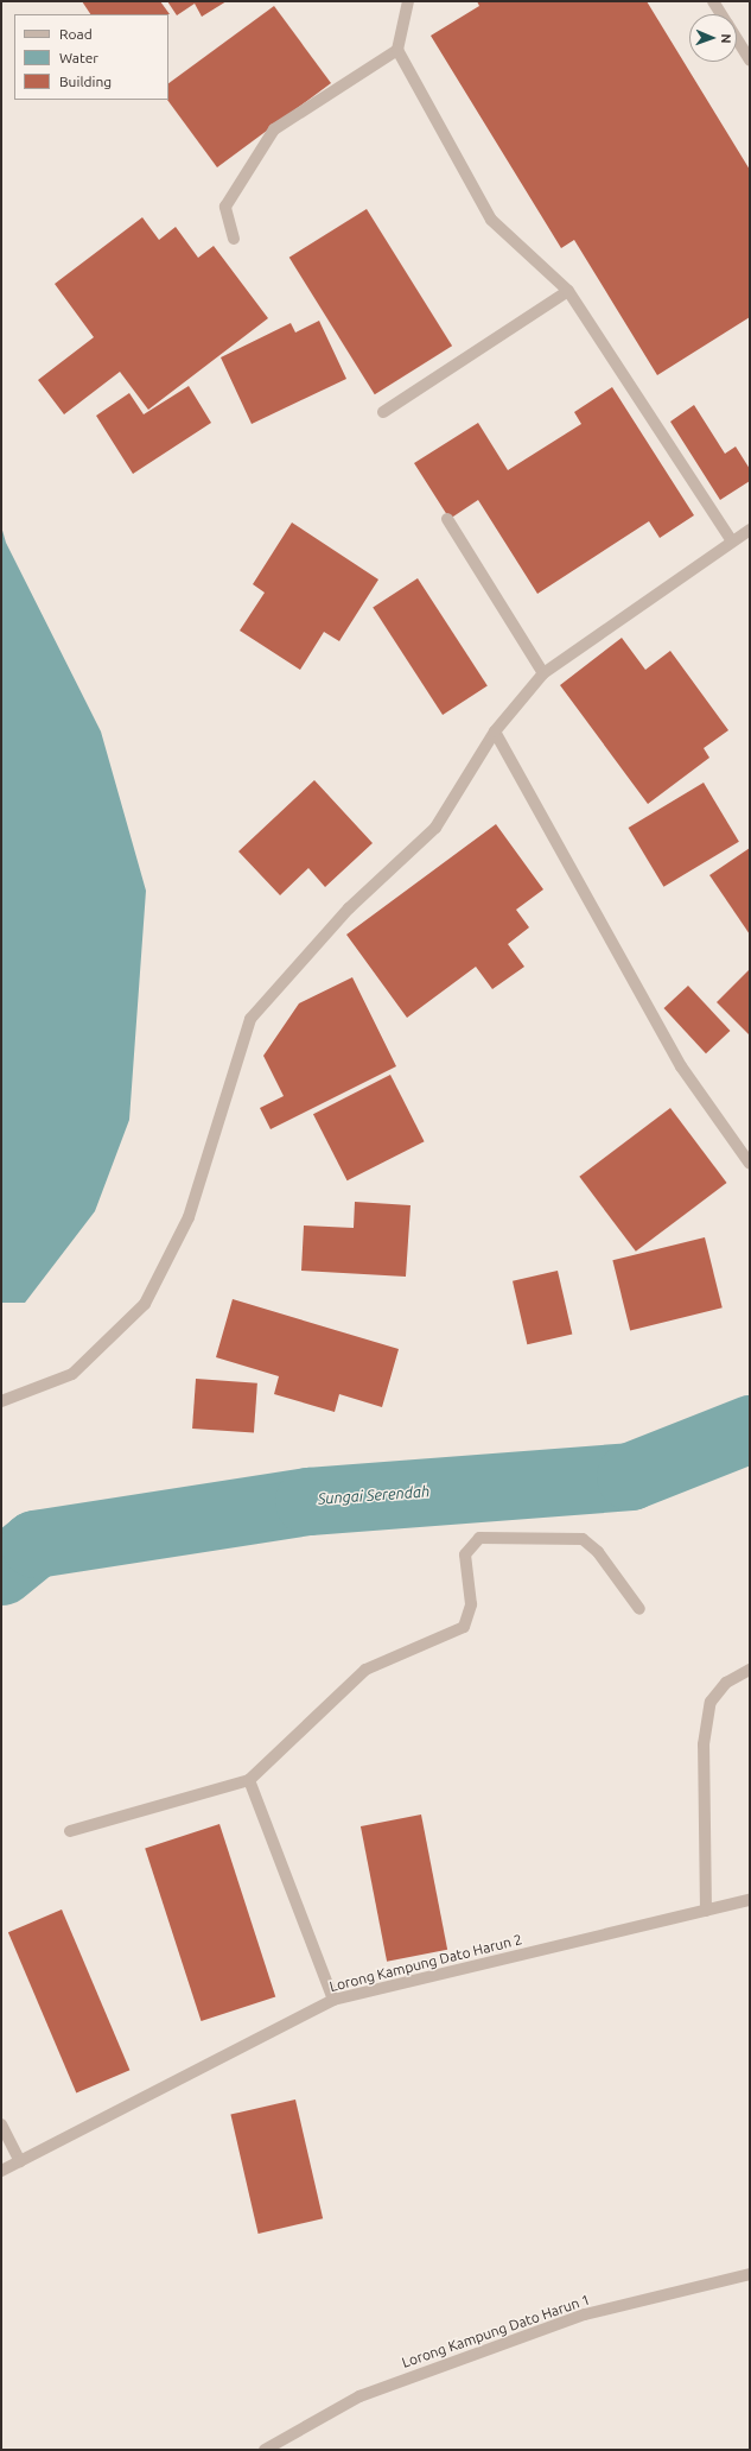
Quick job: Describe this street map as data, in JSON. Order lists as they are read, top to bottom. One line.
{"streets":{"street":["Lorong Kampung Dato Harun 2","Lorong Kampung Dato Harun 1"]},"water":["Sungai Serendah"],"legend":["Road","Water","Building"],"north":"right"}
